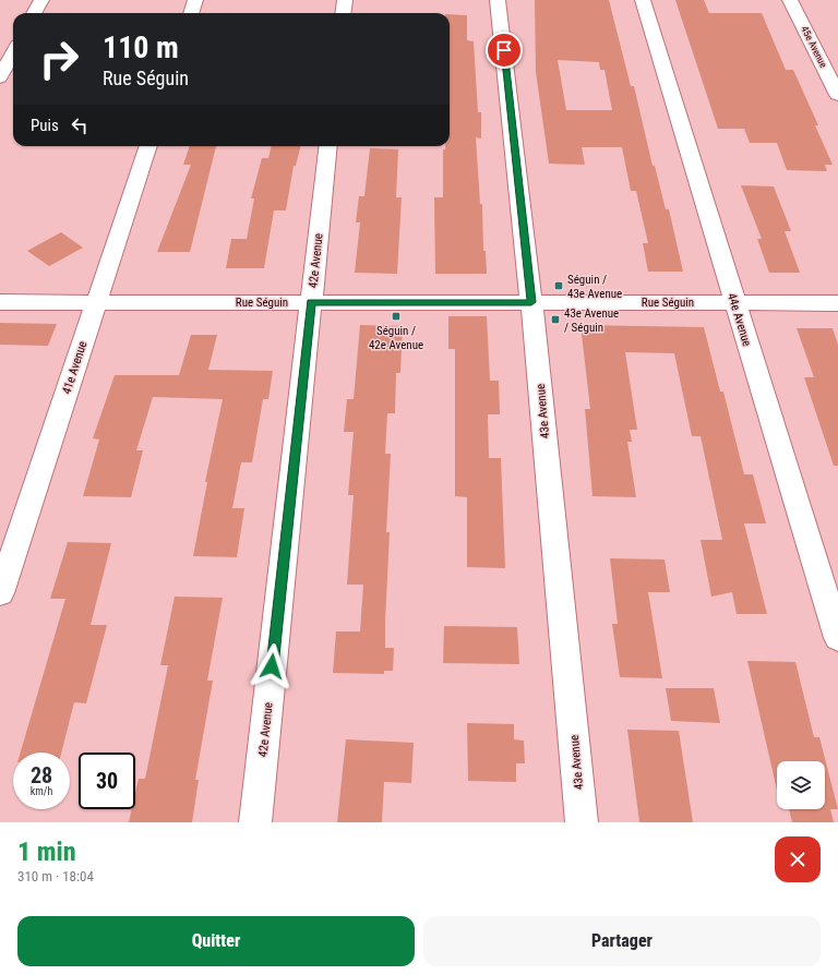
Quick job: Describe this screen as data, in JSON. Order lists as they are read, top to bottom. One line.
{"streets":{"street":["45e Avenue","42e Avenue","Rue Séguin","44e Avenue","41e Avenue","43e Avenue"]},"crossings":[["42e Avenue","Rue Séguin"],["Rue Séguin","44e Avenue"],["Rue Séguin","41e Avenue"],["Rue Séguin","43e Avenue"]],"places":{"transit":["Séguin / 43e Avenue","Séguin / 42e Avenue","43e Avenue / Séguin"]},"page":{"turn":["110 m","Rue Séguin"],"then":"Puis","speed":"28 km/h","limit":"30","heading":["1 min","310 m · 18:04"],"buttons":["Quitter","Partager"]}}
